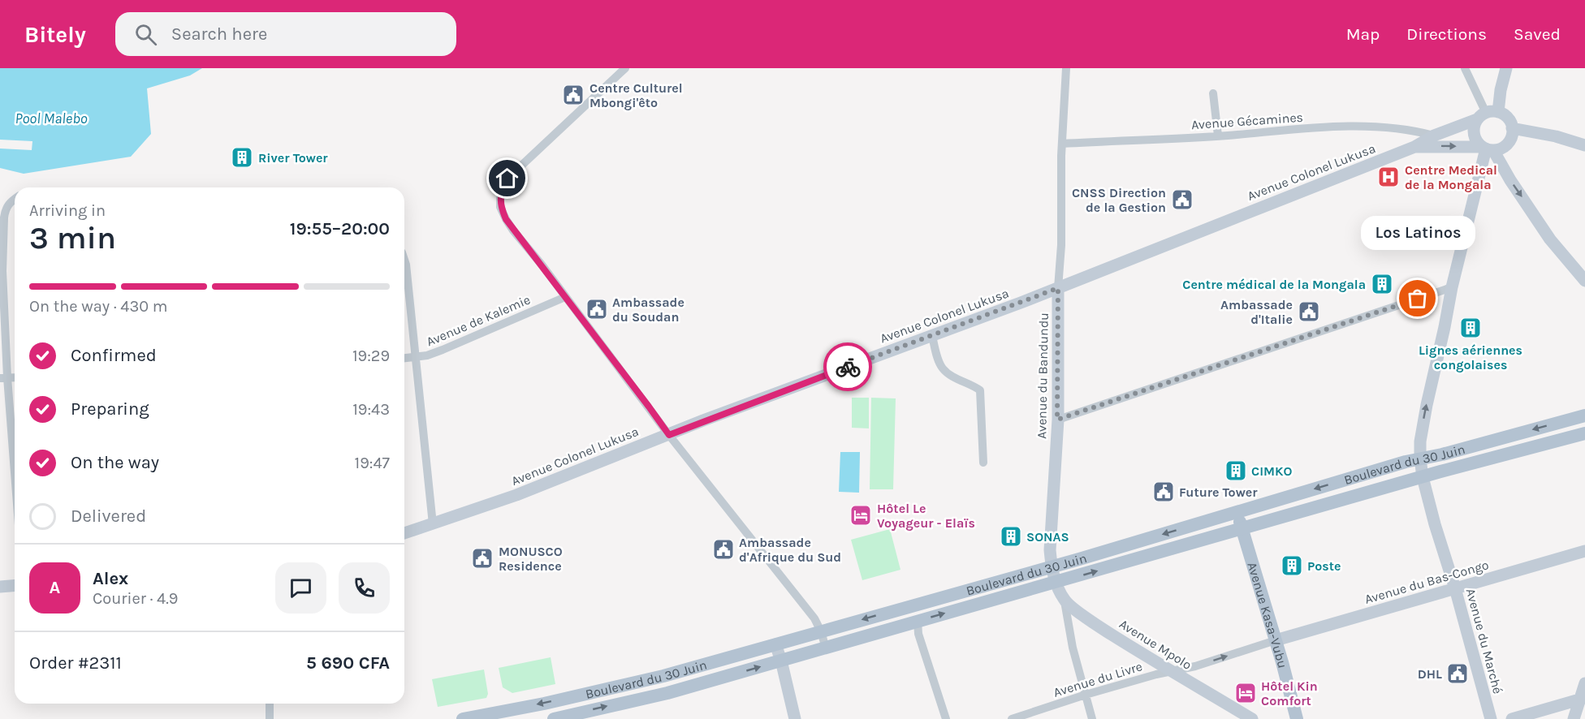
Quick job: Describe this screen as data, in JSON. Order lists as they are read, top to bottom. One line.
{"streets":{"main road":["Boulevard du 30 Juin","Avenue Kasa-Vubu"],"street":["Avenue Gécamines","Avenue Colonel Lukusa","Avenue de Kalemie","Avenue du Bandundu","Avenue du Bas-Congo","Avenue du Marché","Avenue Mpolo","Avenue du Livre"]},"crossings":[["Avenue Gécamines","Avenue Colonel Lukusa"],["Avenue Gécamines","Avenue du Bandundu"],["Avenue Colonel Lukusa","Avenue du Bandundu"],["Avenue Colonel Lukusa","Avenue du Marché"],["Avenue du Bandundu","Boulevard du 30 Juin"],["Avenue du Bandundu","Avenue Mpolo"],["Boulevard du 30 Juin","Avenue Kasa-Vubu"],["Boulevard du 30 Juin","Avenue du Marché"],["Boulevard du 30 Juin","Avenue Mpolo"],["Avenue du Bas-Congo","Avenue Kasa-Vubu"],["Avenue du Bas-Congo","Avenue du Marché"],["Avenue du Bas-Congo","Avenue du Livre"],["Avenue Kasa-Vubu","Avenue du Livre"],["Avenue Mpolo","Avenue du Livre"]],"one_way":["Avenue du Livre"],"water":["Pool Malebo"],"places":{"public building":["Centre Culturel Mbongi'êto","CNSS Direction de la Gestion","Ambassade du Soudan","Ambassade d'Italie","Future Tower","Ambassade d'Afrique du Sud","MONUSCO Residence","DHL"],"building":["River Tower","Centre médical de la Mongala","Lignes aériennes congolaises","CIMKO","SONAS","Poste"],"hospital":["Centre Medical de la Mongala"],"other":["Los Latinos"],"hotel":["Hôtel Le Voyageur - Elaïs","Hôtel Kin Comfort"]},"page":{"header":"Bitely","search":"Search here","nav":["Map","Directions","Saved"],"heading":["3 min","Arriving in","19:55–20:00"],"panel":["Alex","Courier · 4.9","Order #2311","5 690 CFA"],"bubble":"Los Latinos","bar":"On the way · 430 m","list":[["Confirmed","19:29"],["Preparing","19:43"],["On the way","19:47"],"Delivered"],"round":"A"}}
